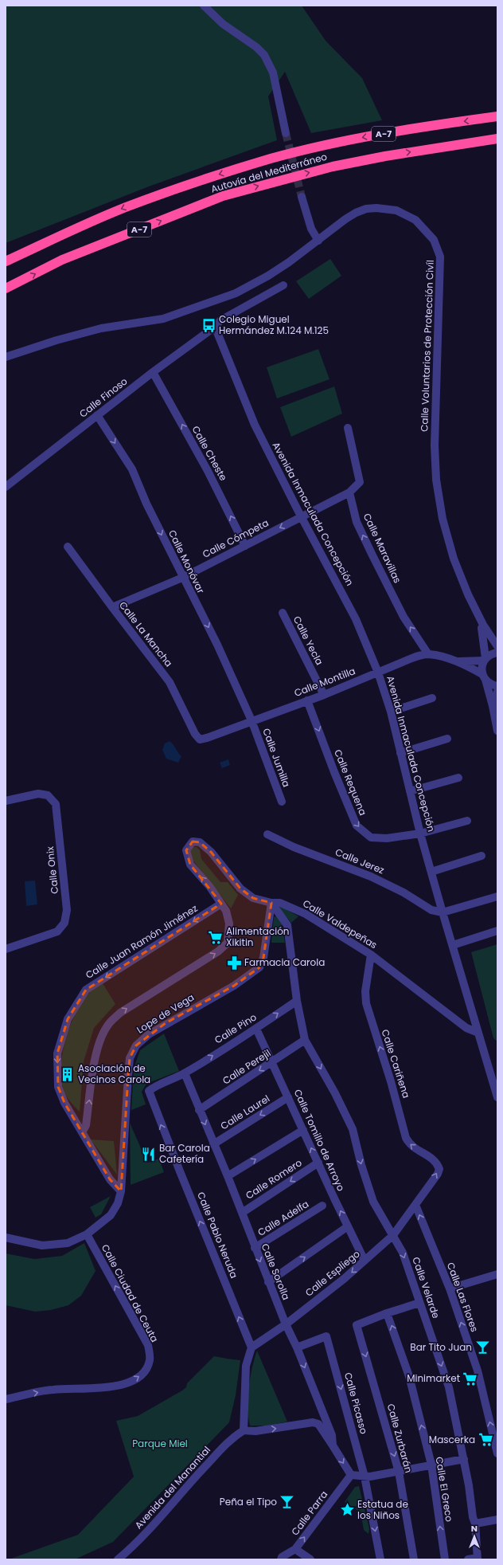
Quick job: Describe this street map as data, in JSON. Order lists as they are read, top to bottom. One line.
{"streets":{"highway":["A-7","Autovía del Mediterráneo"],"street":["Calle Voluntarios de Protección Civíl","Calle Finoso","Calle Cheste","Avenida Inmaculada Concepción","Calle Cómpeta","Calle Maravillas","Calle Monóvar","Calle La Mancha","Calle Yecla","Calle Montilla","Calle Jumilla","Calle Requena","Calle Jerez","Calle Onix","Calle Valdepeñas","Calle Juan Ramón Jiménez","Lope de Vega","Calle Pino","Calle Cariñena","Calle Perejil","Calle Laurel","Calle Tomillo de Arroyo","Calle Romero","Calle Adelfa","Calle Pablo Neruda","Calle Sorolla","Calle Espliego","Calle Velarde","Calle Ciudad de Ceuta","Calle Las Flores","Calle Picasso","Calle Zurbarán","Avenida del Manantial","Calle El Greco","Calle Parra"]},"crossings":[["Calle Voluntarios de Protección Civíl","Calle Montilla"],["Calle Finoso","Calle Cheste"],["Calle Finoso","Avenida Inmaculada Concepción"],["Calle Finoso","Calle Monóvar"],["Calle Cheste","Calle Cómpeta"],["Avenida Inmaculada Concepción","Calle Cómpeta"],["Avenida Inmaculada Concepción","Calle Montilla"],["Avenida Inmaculada Concepción","Calle Requena"],["Avenida Inmaculada Concepción","Calle Jerez"],["Avenida Inmaculada Concepción","Calle Valdepeñas"],["Calle Cómpeta","Calle Maravillas"],["Calle Cómpeta","Calle Monóvar"],["Calle Cómpeta","Calle La Mancha"],["Calle Maravillas","Calle Montilla"],["Calle Monóvar","Calle Montilla"],["Calle Monóvar","Calle Jumilla"],["Calle La Mancha","Calle Montilla"],["Calle Yecla","Calle Montilla"],["Calle Montilla","Calle Jumilla"],["Calle Montilla","Calle Requena"],["Calle Valdepeñas","Calle Juan Ramón Jiménez"],["Calle Valdepeñas","Lope de Vega"],["Calle Valdepeñas","Calle Cariñena"],["Calle Juan Ramón Jiménez","Lope de Vega"],["Lope de Vega","Calle Ciudad de Ceuta"],["Calle Pino","Calle Tomillo de Arroyo"],["Calle Pino","Calle Pablo Neruda"],["Calle Pino","Calle Sorolla"],["Calle Pino","Calle Velarde"],["Calle Cariñena","Calle Espliego"],["Calle Perejil","Calle Tomillo de Arroyo"],["Calle Perejil","Calle Sorolla"],["Calle Perejil","Calle Velarde"],["Calle Laurel","Calle Tomillo de Arroyo"],["Calle Laurel","Calle Sorolla"],["Calle Tomillo de Arroyo","Calle Romero"],["Calle Tomillo de Arroyo","Calle Espliego"],["Calle Romero","Calle Sorolla"],["Calle Adelfa","Calle Sorolla"],["Calle Pablo Neruda","Calle Sorolla"],["Calle Pablo Neruda","Calle Espliego"],["Calle Sorolla","Calle Espliego"],["Calle Sorolla","Calle Picasso"],["Calle Sorolla","Calle Parra"],["Calle Espliego","Calle Velarde"],["Calle Espliego","Calle Las Flores"],["Calle Zurbarán","Calle El Greco"]],"one_way":["Calle Cheste","Calle Maravillas","Calle Monóvar","Calle Requena","Calle Juan Ramón Jiménez","Calle Pino","Calle Cariñena","Calle Perejil","Calle Tomillo de Arroyo","Calle Pablo Neruda","Calle Sorolla","Calle Velarde","Calle Las Flores","Calle Picasso","Calle Zurbarán","Calle El Greco","Calle Parra"],"parks":["Parque Miel"],"places":{"bus stop":["Colegio Miguel Hermández M.124 M.125"],"supermarket":["Alimentación Xikitin","Minimarket","Mascerka"],"pharmacy":["Farmacia Carola"],"building":["Asociación de Vecinos Carola"],"restaurant":["Bar Carola Cafetería"],"bar":["Bar Tito Juan","Peña el Tipo"],"place":["Estatua de los Niños"]},"north":"top"}
